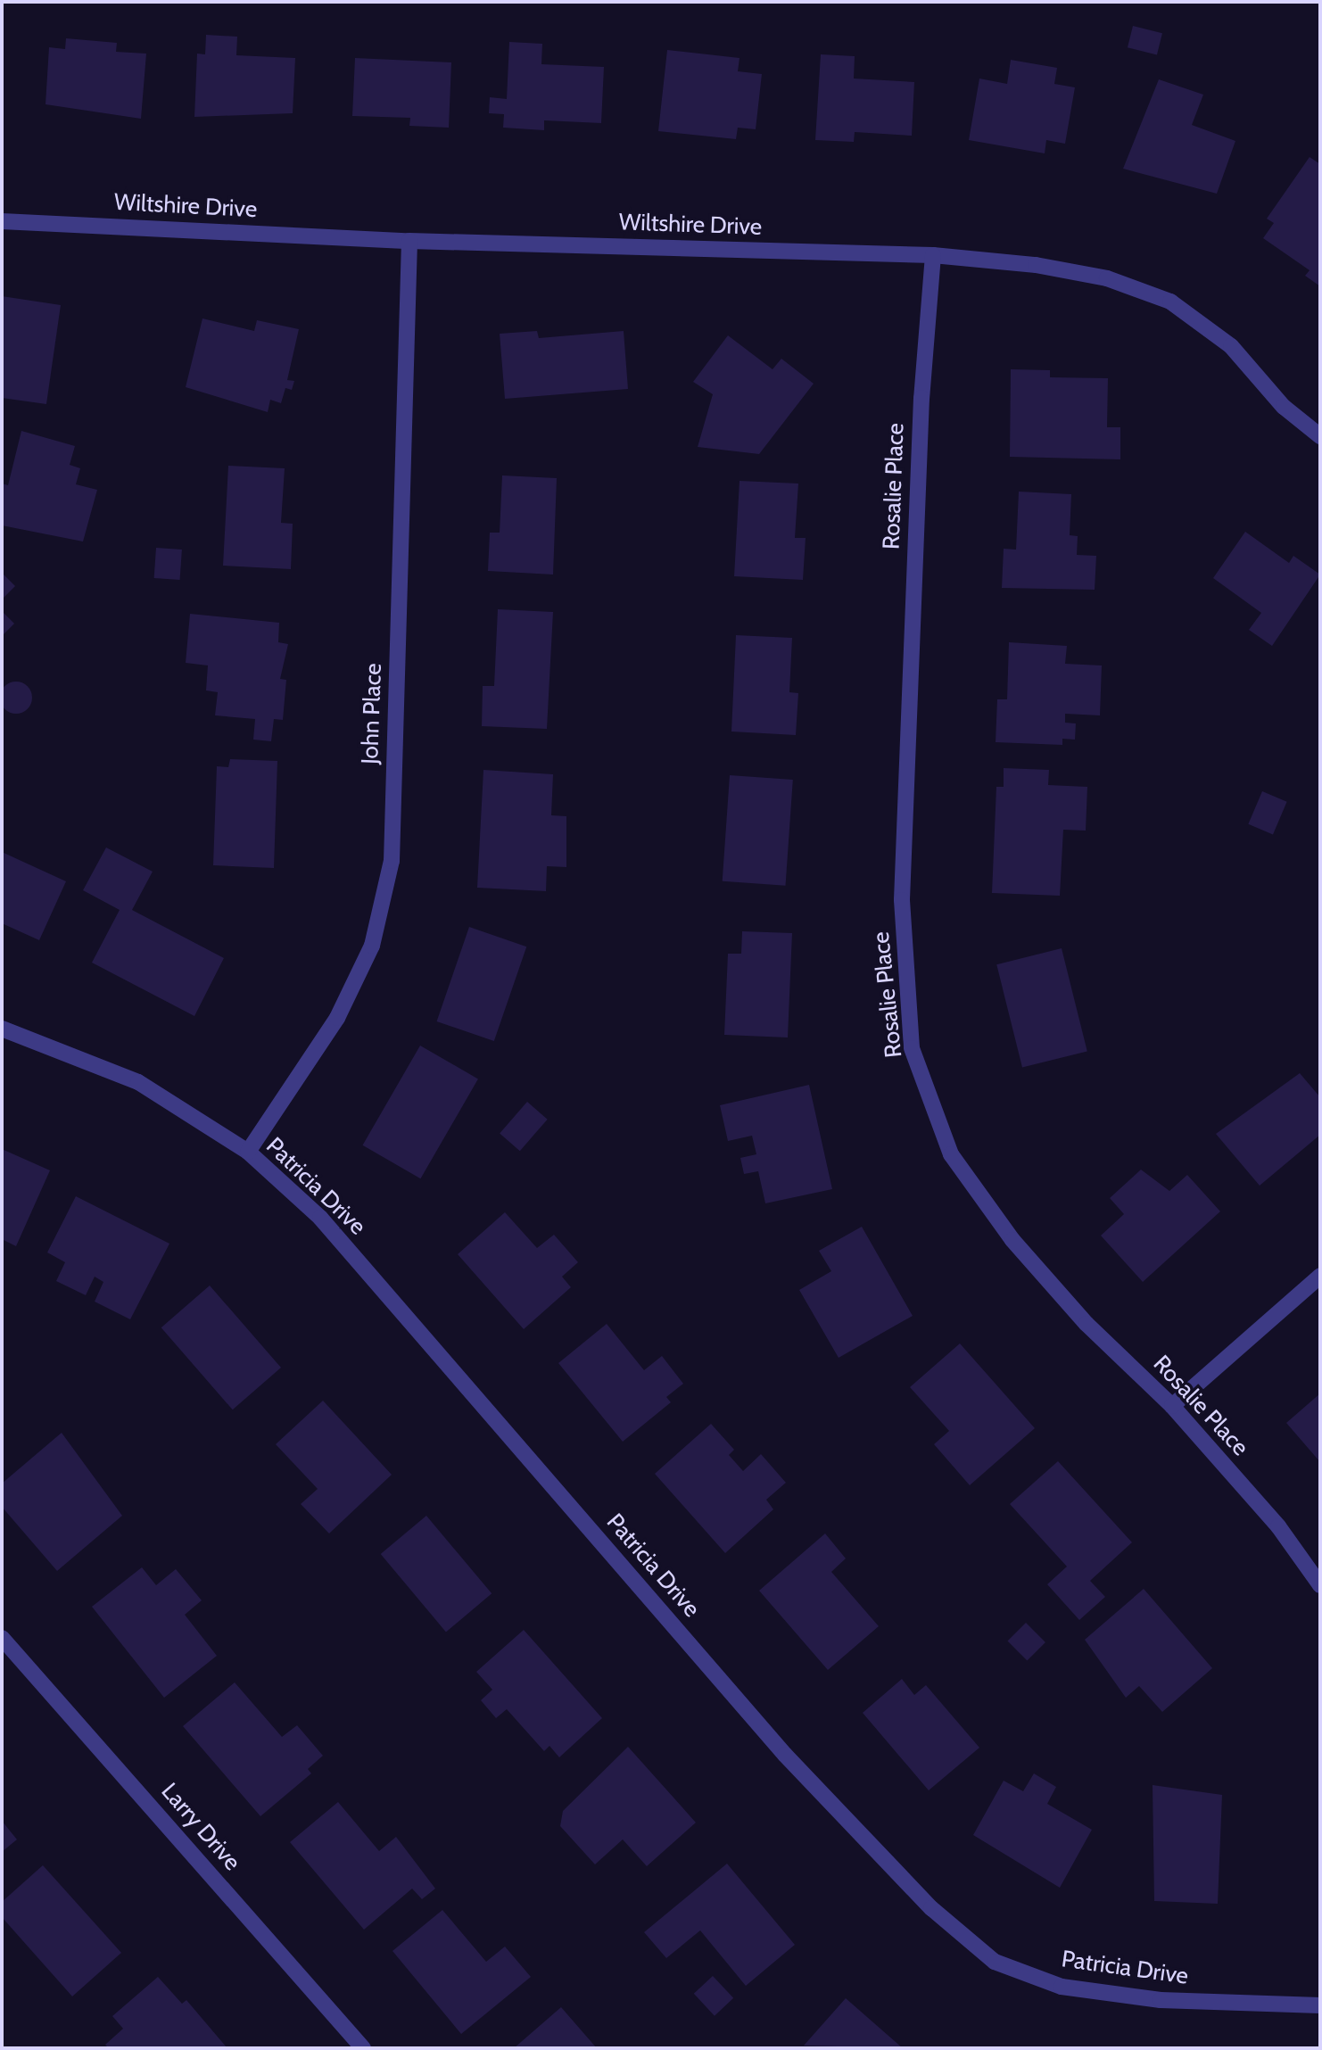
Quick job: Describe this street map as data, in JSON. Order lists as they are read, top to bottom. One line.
{"streets":{"street":["Wiltshire Drive","Rosalie Place","John Place","Patricia Drive","Larry Drive"]},"crossings":[["Wiltshire Drive","Rosalie Place"],["Wiltshire Drive","John Place"],["John Place","Patricia Drive"]]}
